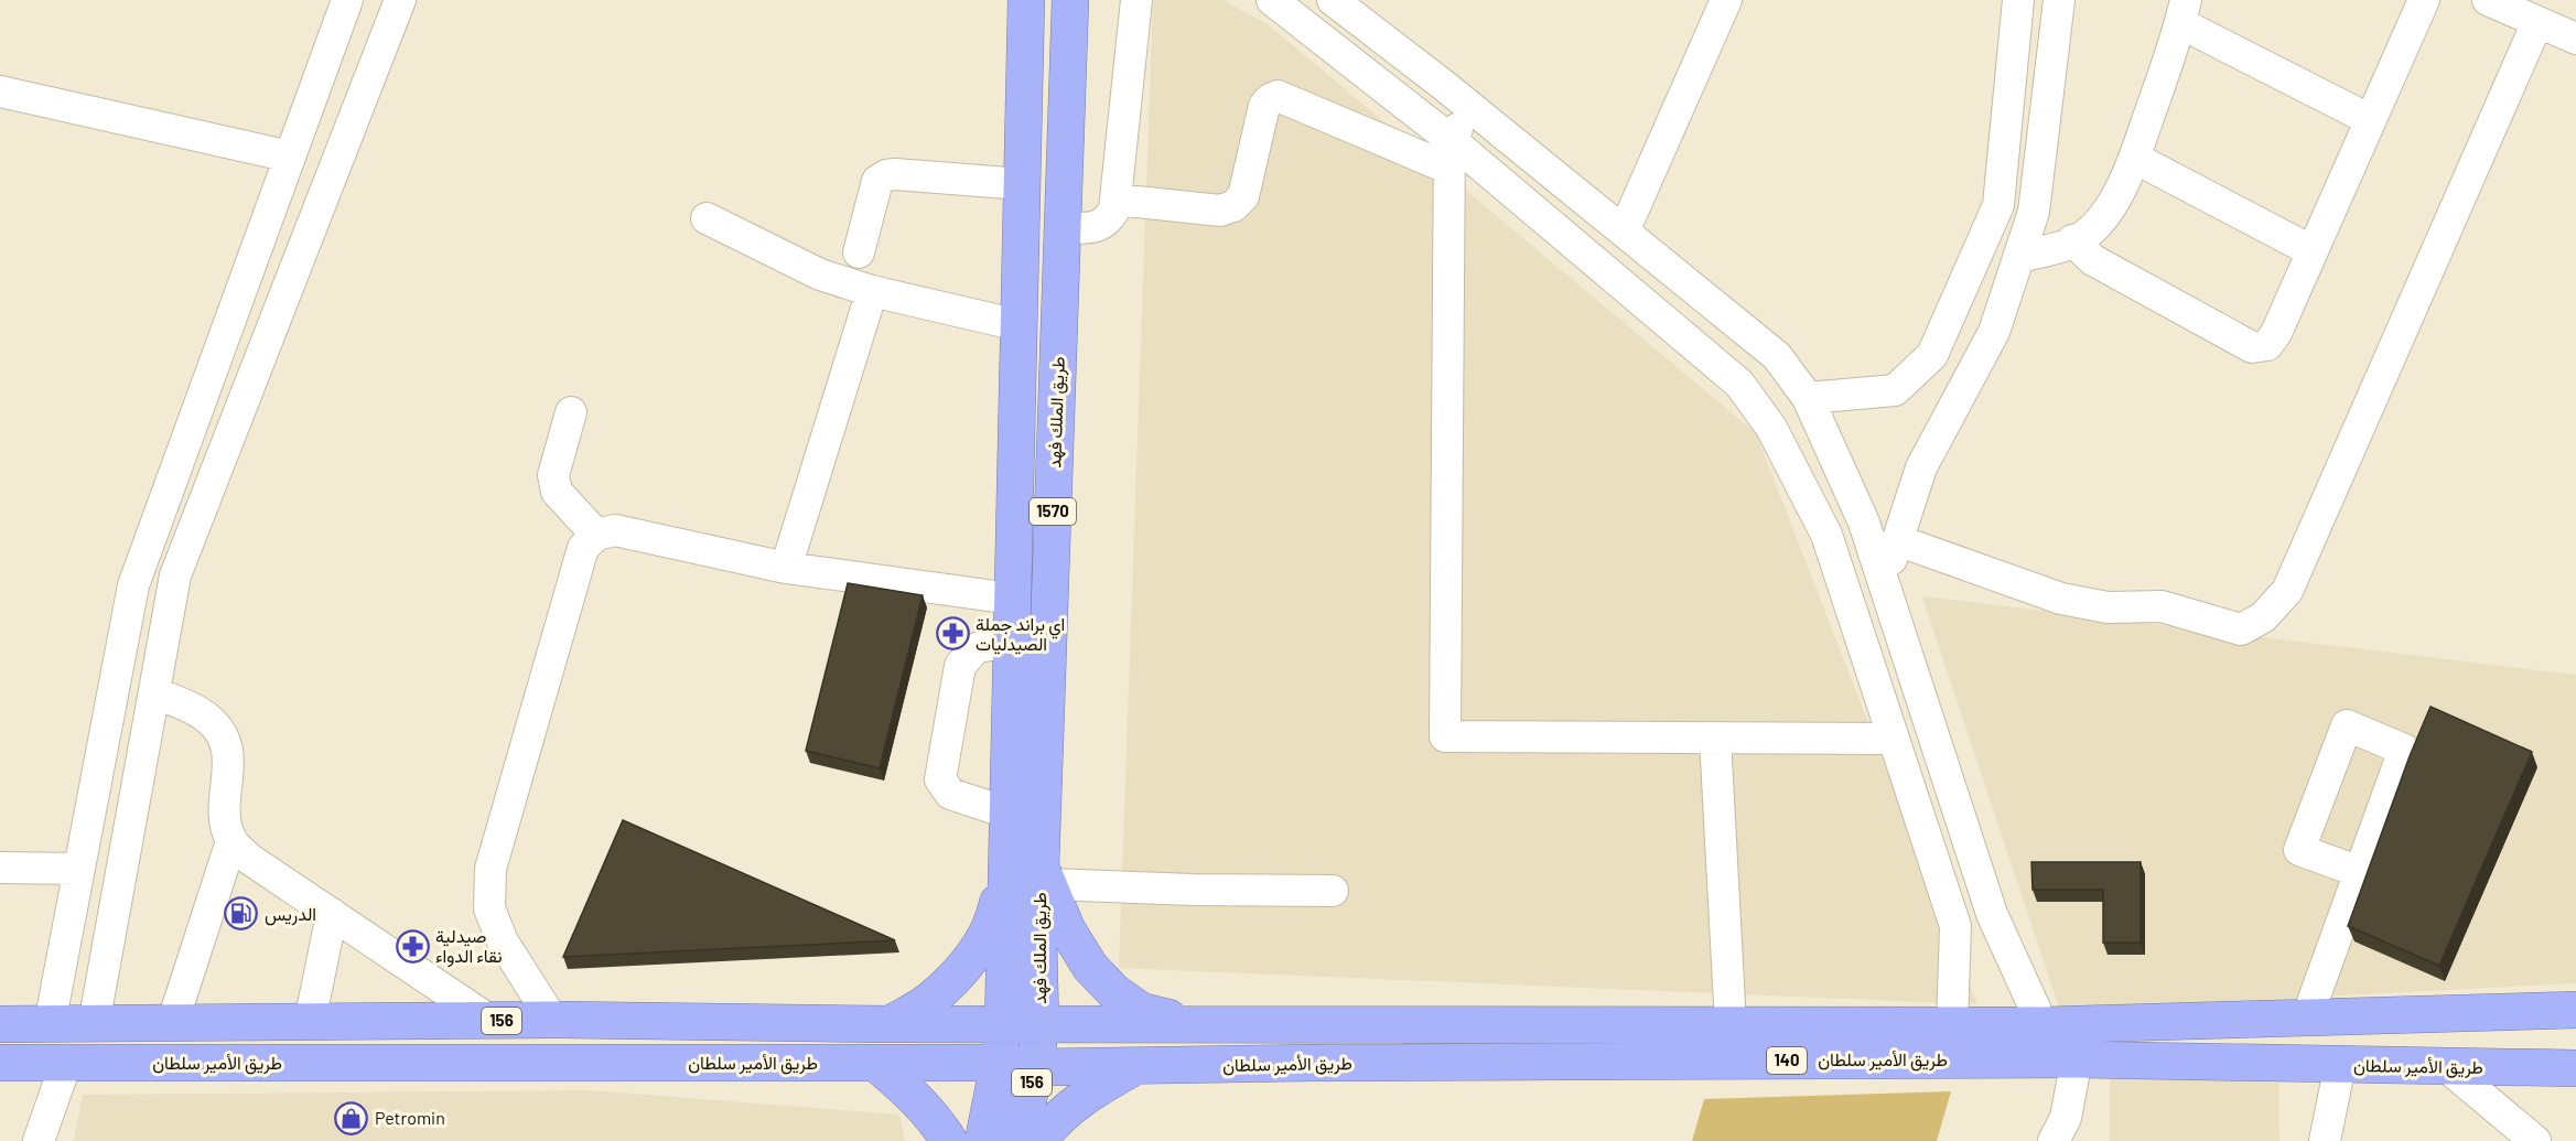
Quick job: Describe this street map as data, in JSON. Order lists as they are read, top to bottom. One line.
{"streets":{"highway":["طريق الملك فهد","1570","156","طريق الأمير سلطان","140"]},"crossings":[["طريق الملك فهد","طريق الأمير سلطان"]],"places":{"pharmacy":["اي براند جملة الصيدليات","صيدلية نقاء الدواء"],"fuel station":["الدريس"],"shop":["Petromin"]}}
